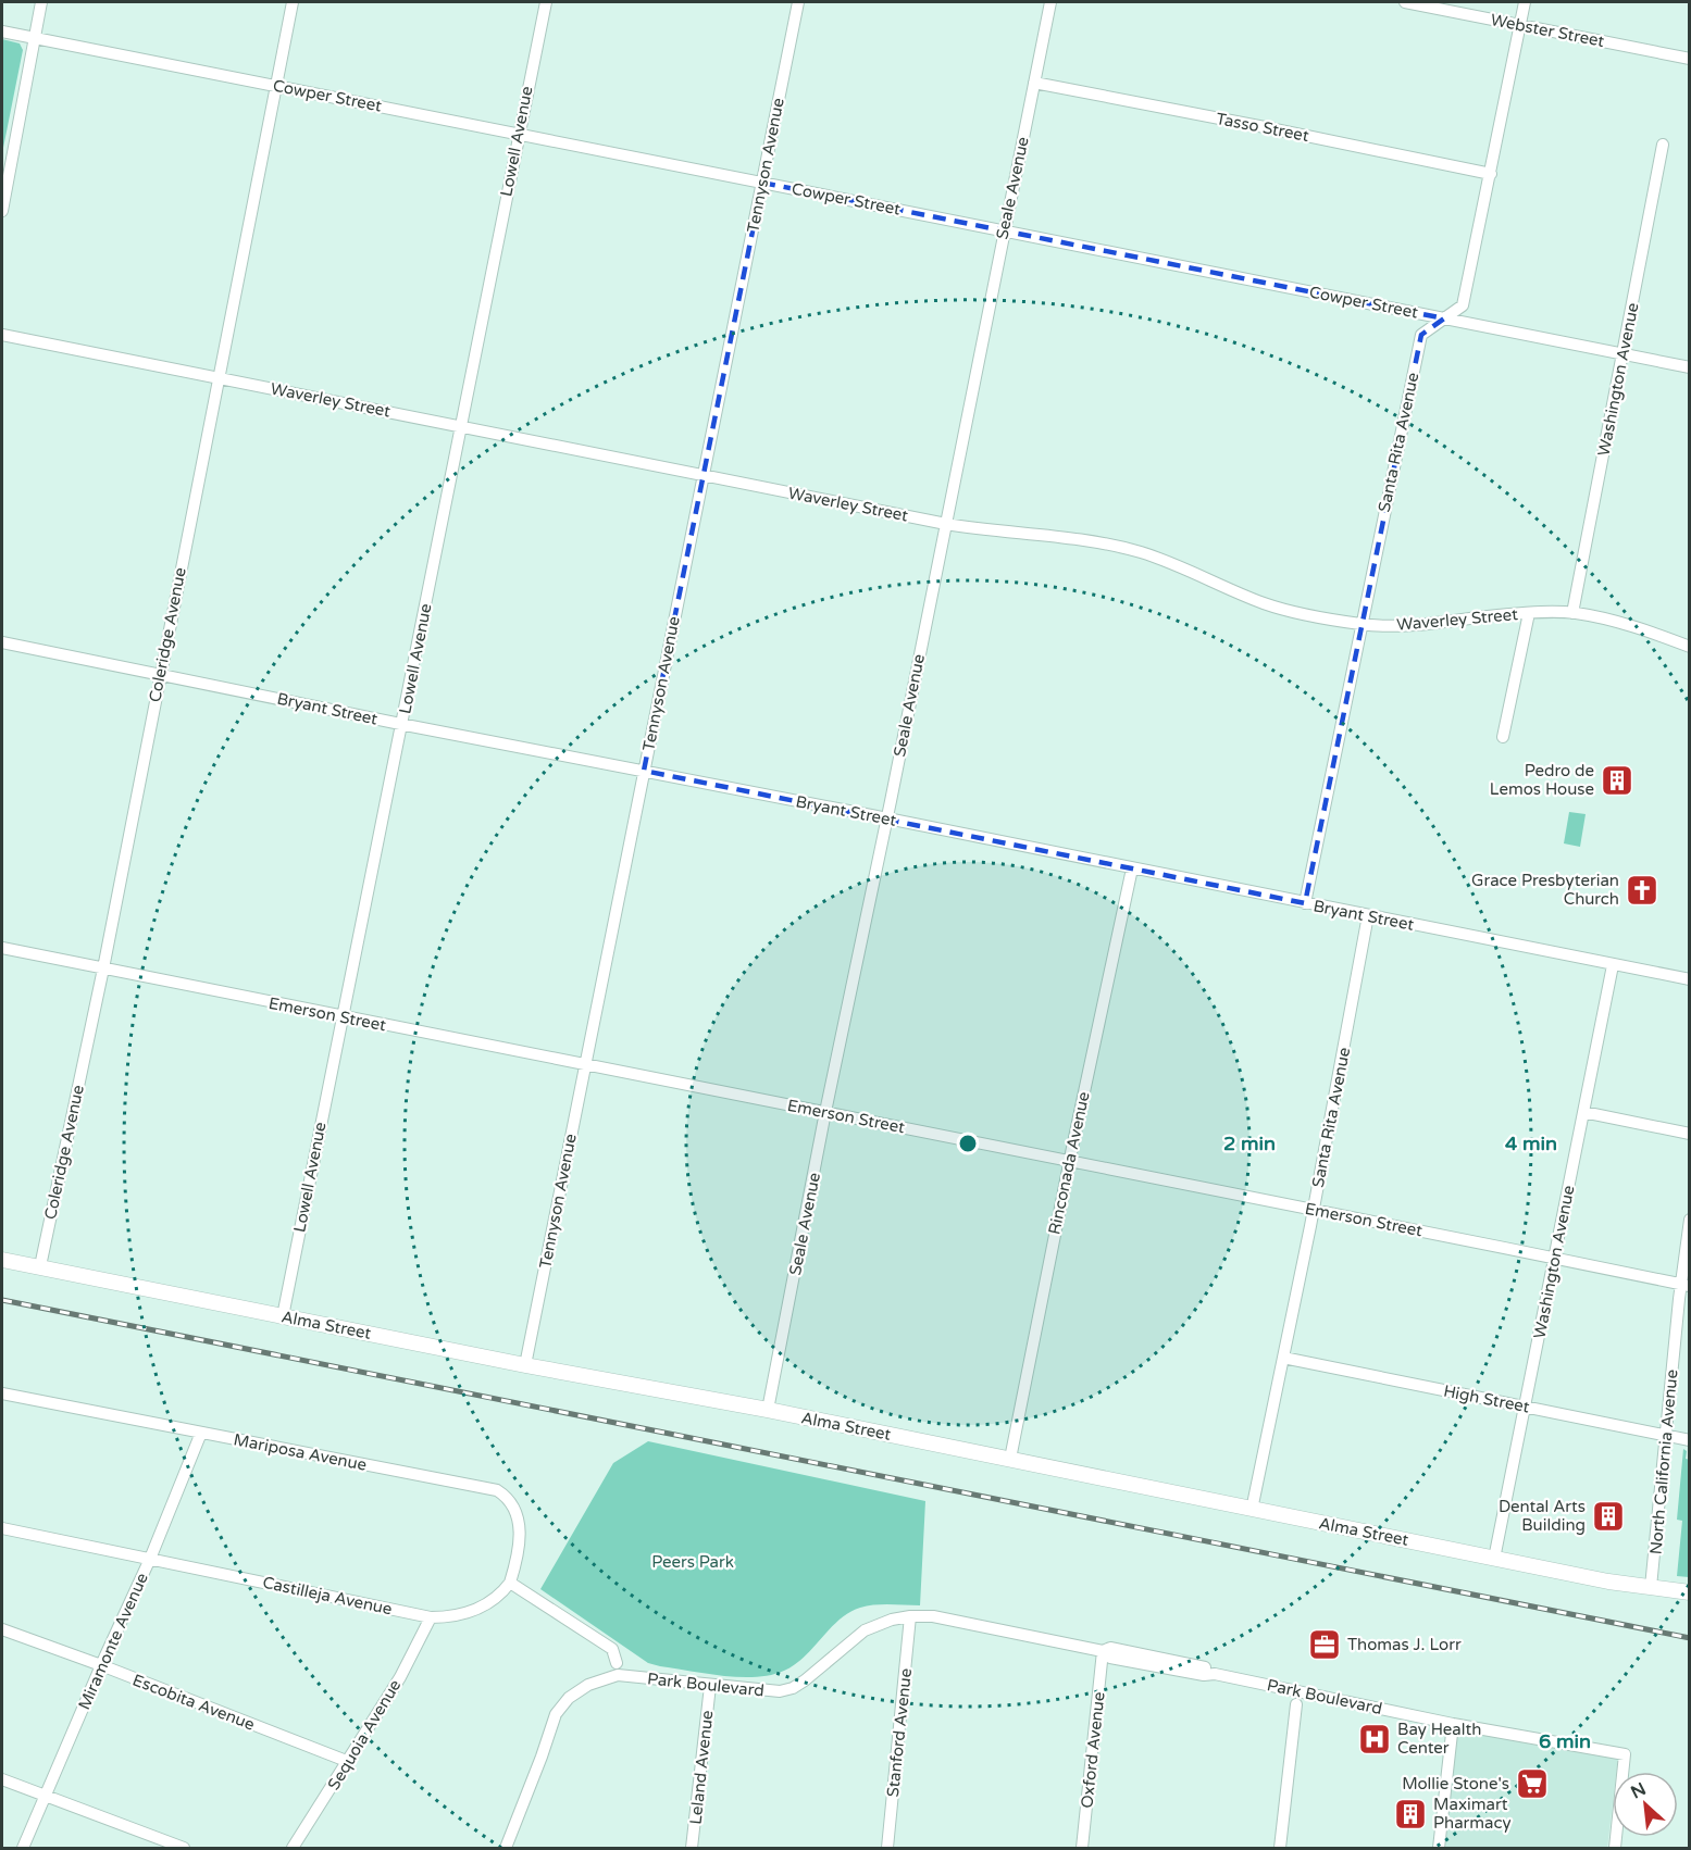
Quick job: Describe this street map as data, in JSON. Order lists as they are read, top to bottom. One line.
{"streets":{"main road":["Alma Street"],"street":["Webster Street","Cowper Street","Tasso Street","Lowell Avenue","Tennyson Avenue","Seale Avenue","Washington Avenue","Waverley Street","Santa Rita Avenue","Coleridge Avenue","Bryant Street","Emerson Street","Rinconada Avenue","High Street","Mariposa Avenue","North California Avenue","Castilleja Avenue","Miramonte Avenue","Park Boulevard","Escobita Avenue","Stanford Avenue","Sequoia Avenue","Oxford Avenue","Leland Avenue"]},"crossings":[["Webster Street","Santa Rita Avenue"],["Cowper Street","Lowell Avenue"],["Cowper Street","Tennyson Avenue"],["Cowper Street","Seale Avenue"],["Cowper Street","Washington Avenue"],["Cowper Street","Santa Rita Avenue"],["Cowper Street","Coleridge Avenue"],["Tasso Street","Seale Avenue"],["Tasso Street","Santa Rita Avenue"],["Lowell Avenue","Waverley Street"],["Lowell Avenue","Bryant Street"],["Lowell Avenue","Emerson Street"],["Lowell Avenue","Alma Street"],["Tennyson Avenue","Waverley Street"],["Tennyson Avenue","Bryant Street"],["Tennyson Avenue","Emerson Street"],["Tennyson Avenue","Alma Street"],["Seale Avenue","Waverley Street"],["Seale Avenue","Bryant Street"],["Seale Avenue","Emerson Street"],["Seale Avenue","Alma Street"],["Washington Avenue","Waverley Street"],["Washington Avenue","Bryant Street"],["Washington Avenue","Emerson Street"],["Washington Avenue","Alma Street"],["Washington Avenue","High Street"],["Waverley Street","Santa Rita Avenue"],["Waverley Street","Coleridge Avenue"],["Santa Rita Avenue","Bryant Street"],["Santa Rita Avenue","Emerson Street"],["Santa Rita Avenue","Alma Street"],["Santa Rita Avenue","High Street"],["Coleridge Avenue","Bryant Street"],["Coleridge Avenue","Emerson Street"],["Coleridge Avenue","Alma Street"],["Bryant Street","Rinconada Avenue"],["Emerson Street","Rinconada Avenue"],["Emerson Street","North California Avenue"],["Rinconada Avenue","Alma Street"],["Alma Street","North California Avenue"],["High Street","North California Avenue"],["Mariposa Avenue","Castilleja Avenue"],["Mariposa Avenue","Miramonte Avenue"],["Castilleja Avenue","Miramonte Avenue"],["Castilleja Avenue","Sequoia Avenue"],["Miramonte Avenue","Escobita Avenue"],["Park Boulevard","Stanford Avenue"],["Park Boulevard","Oxford Avenue"],["Park Boulevard","Leland Avenue"],["Escobita Avenue","Sequoia Avenue"]],"parks":["Peers Park"],"places":{"building":["Pedro de Lemos House","Dental Arts Building","Maximart Pharmacy"],"church":["Grace Presbyterian Church"],"office":["Thomas J. Lorr"],"hospital":["Bay Health Center"],"supermarket":["Mollie Stone's"]},"north":"top left","rings":["2 min","4 min","6 min"]}
